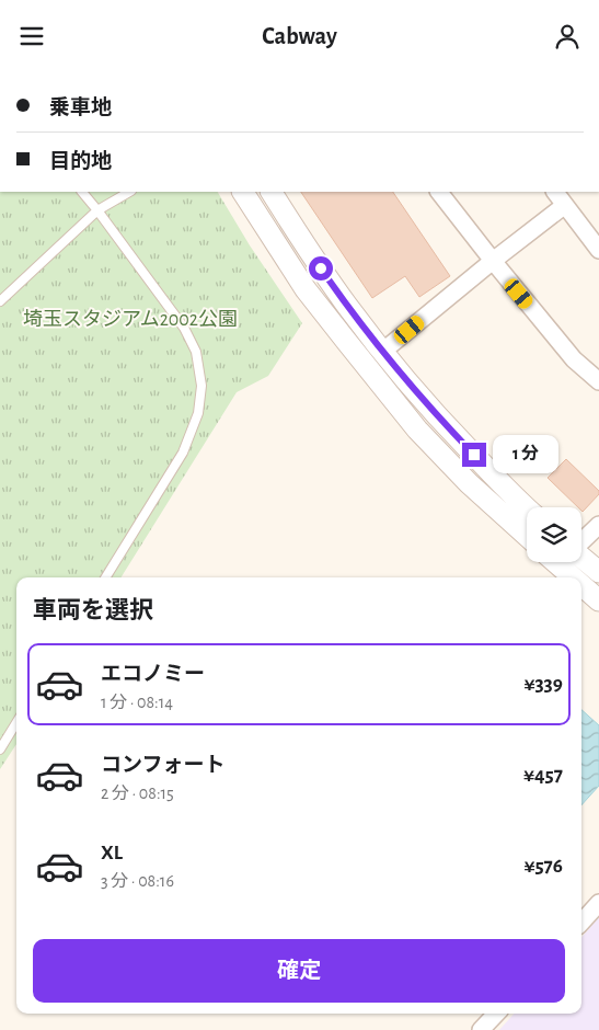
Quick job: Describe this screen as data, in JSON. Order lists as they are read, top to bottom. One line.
{"parks":["埼玉スタジアム2002公園"],"page":{"header":"Cabway","banner":["乗車地","目的地"],"bubble":"1 分","heading":"車両を選択","list":[{"name":"エコノミー","note":"1 分 · 08:14","value":"¥339"},{"name":"コンフォート","note":"2 分 · 08:15","value":"¥457"},{"name":"XL","note":"3 分 · 08:16","value":"¥576"}],"buttons":"確定"}}
